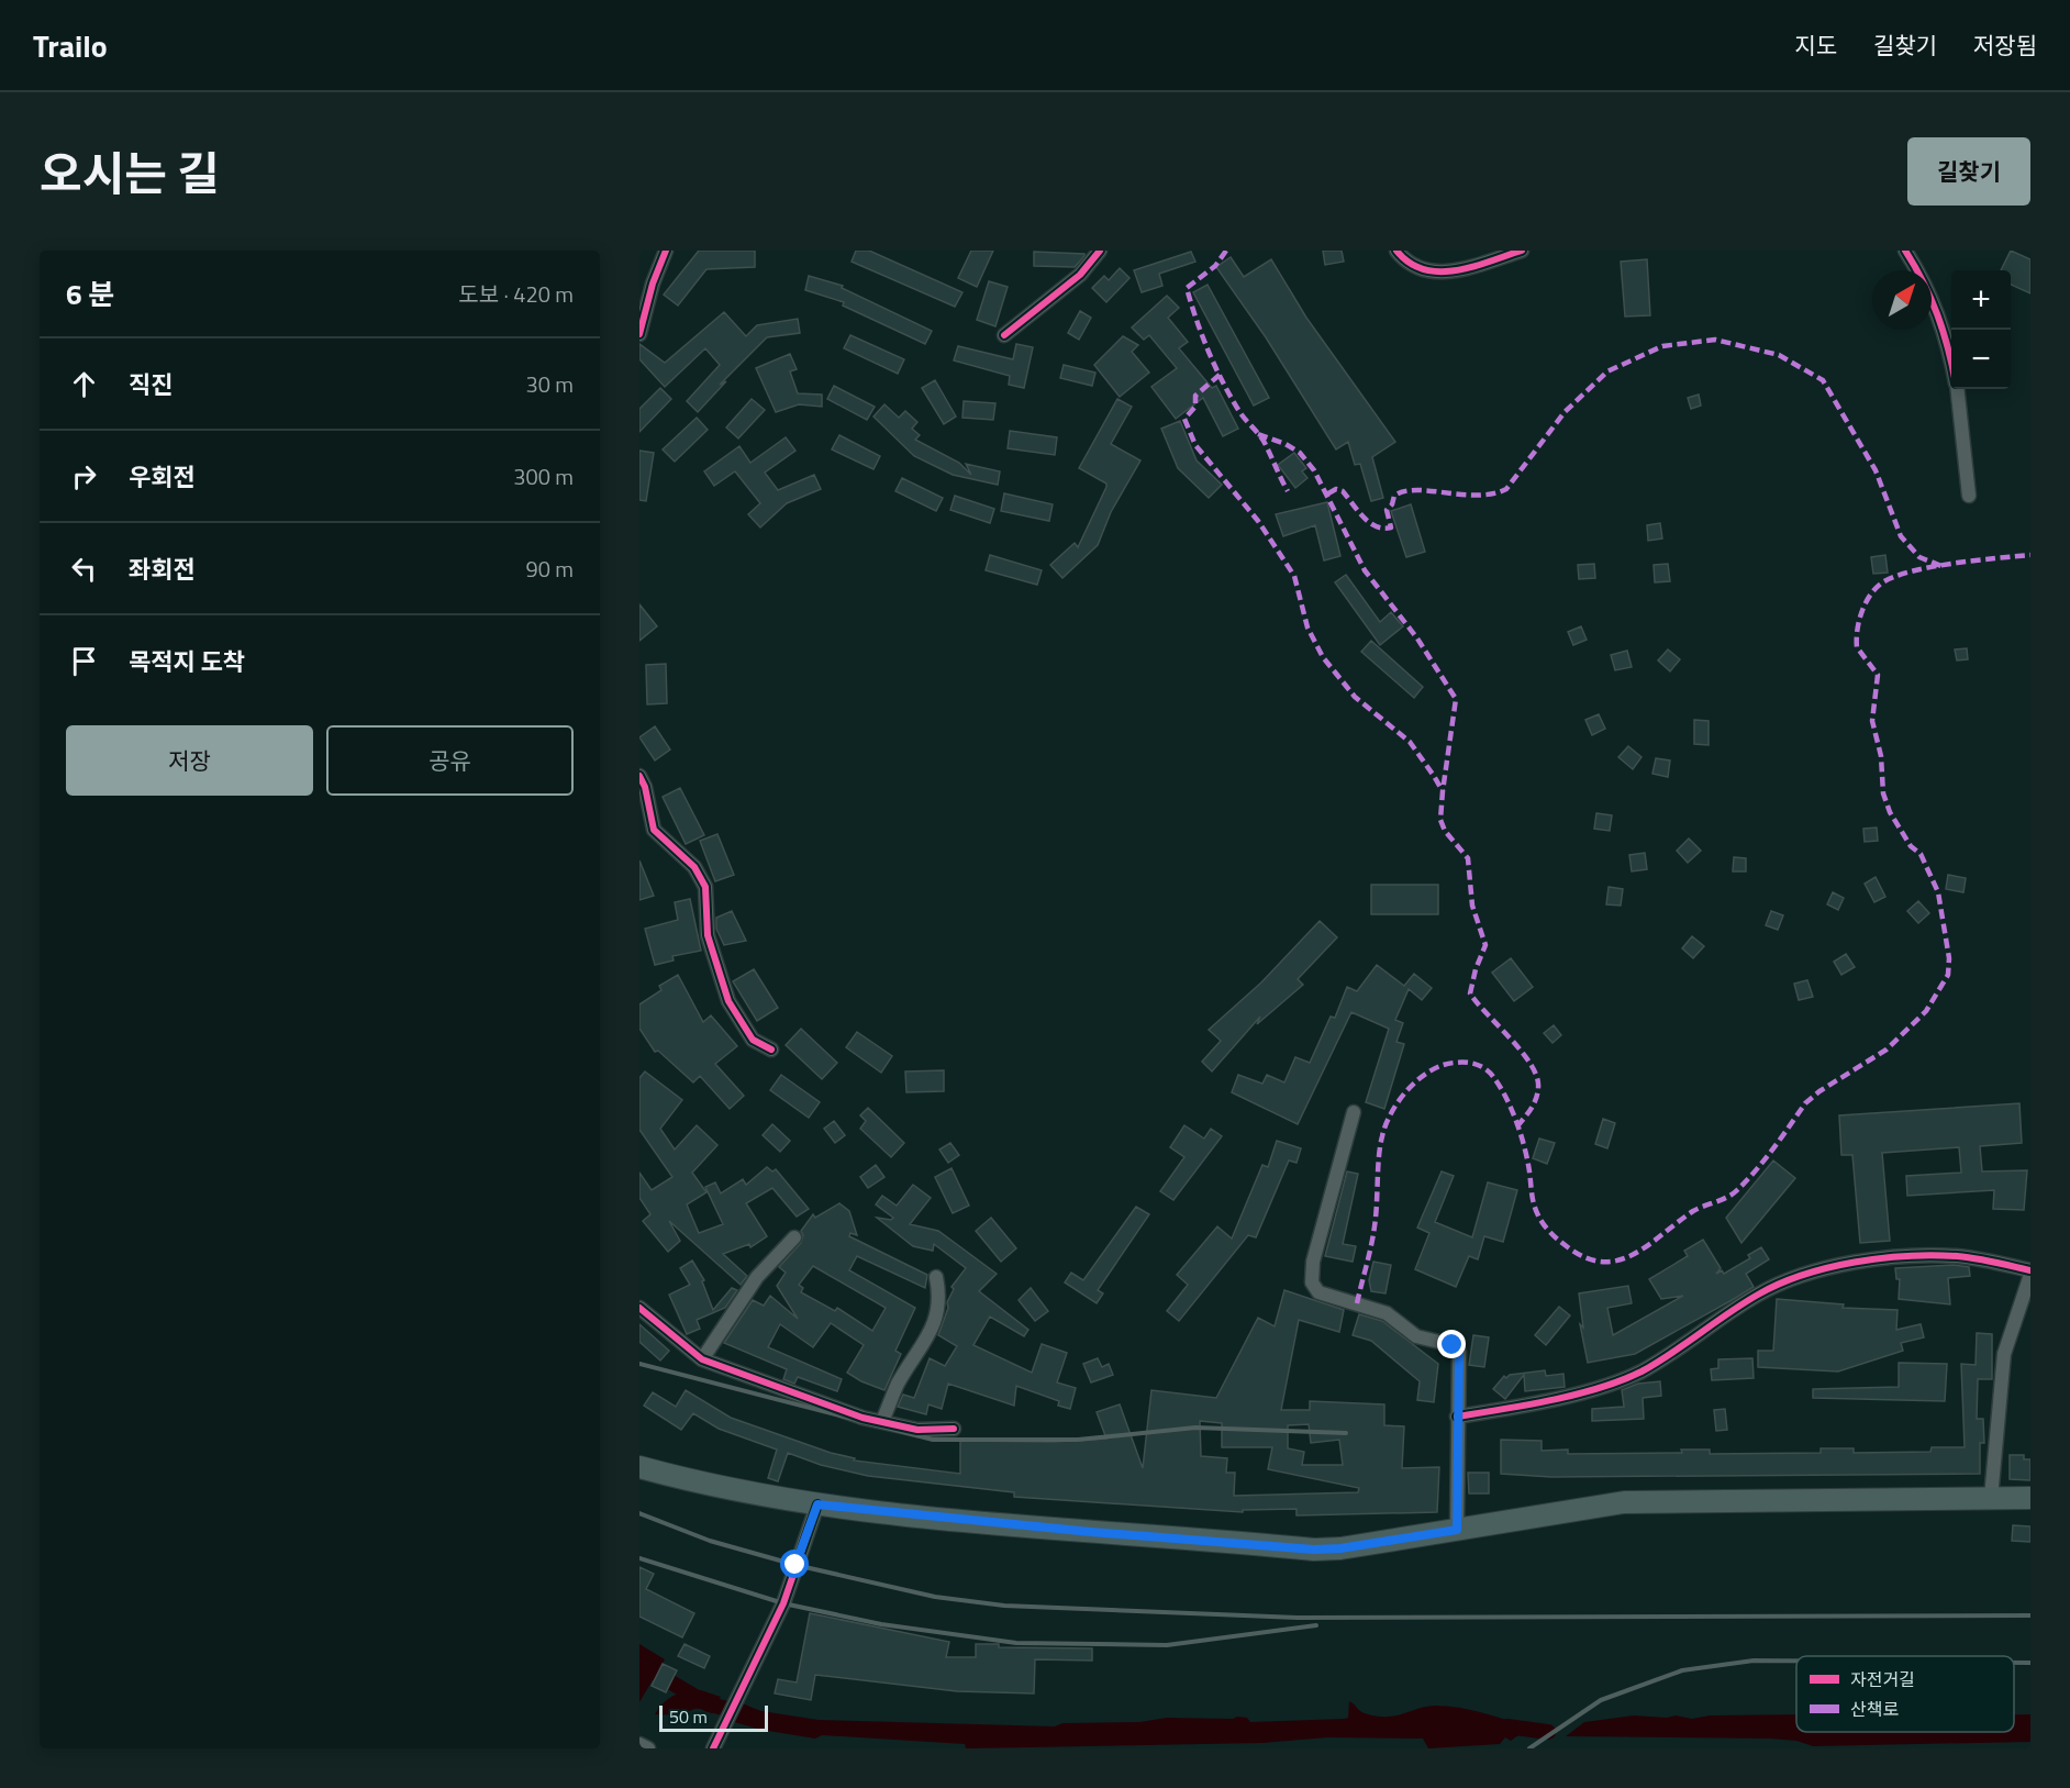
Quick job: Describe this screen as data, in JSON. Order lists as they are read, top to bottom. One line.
{"legend":["자전거길","산책로"],"scale_bar":"50 m","north":"top right","page":{"header":"Trailo","nav":["지도","길찾기","저장됨"],"title":"오시는 길","buttons":["길찾기",["저장","공유"]],"heading":["6 분","도보 · 420 m"],"map_buttons":["+","−"],"list":[["직진","30 m"],["우회전","300 m"],["좌회전","90 m"],"목적지 도착"],"scale":"50 m"}}
